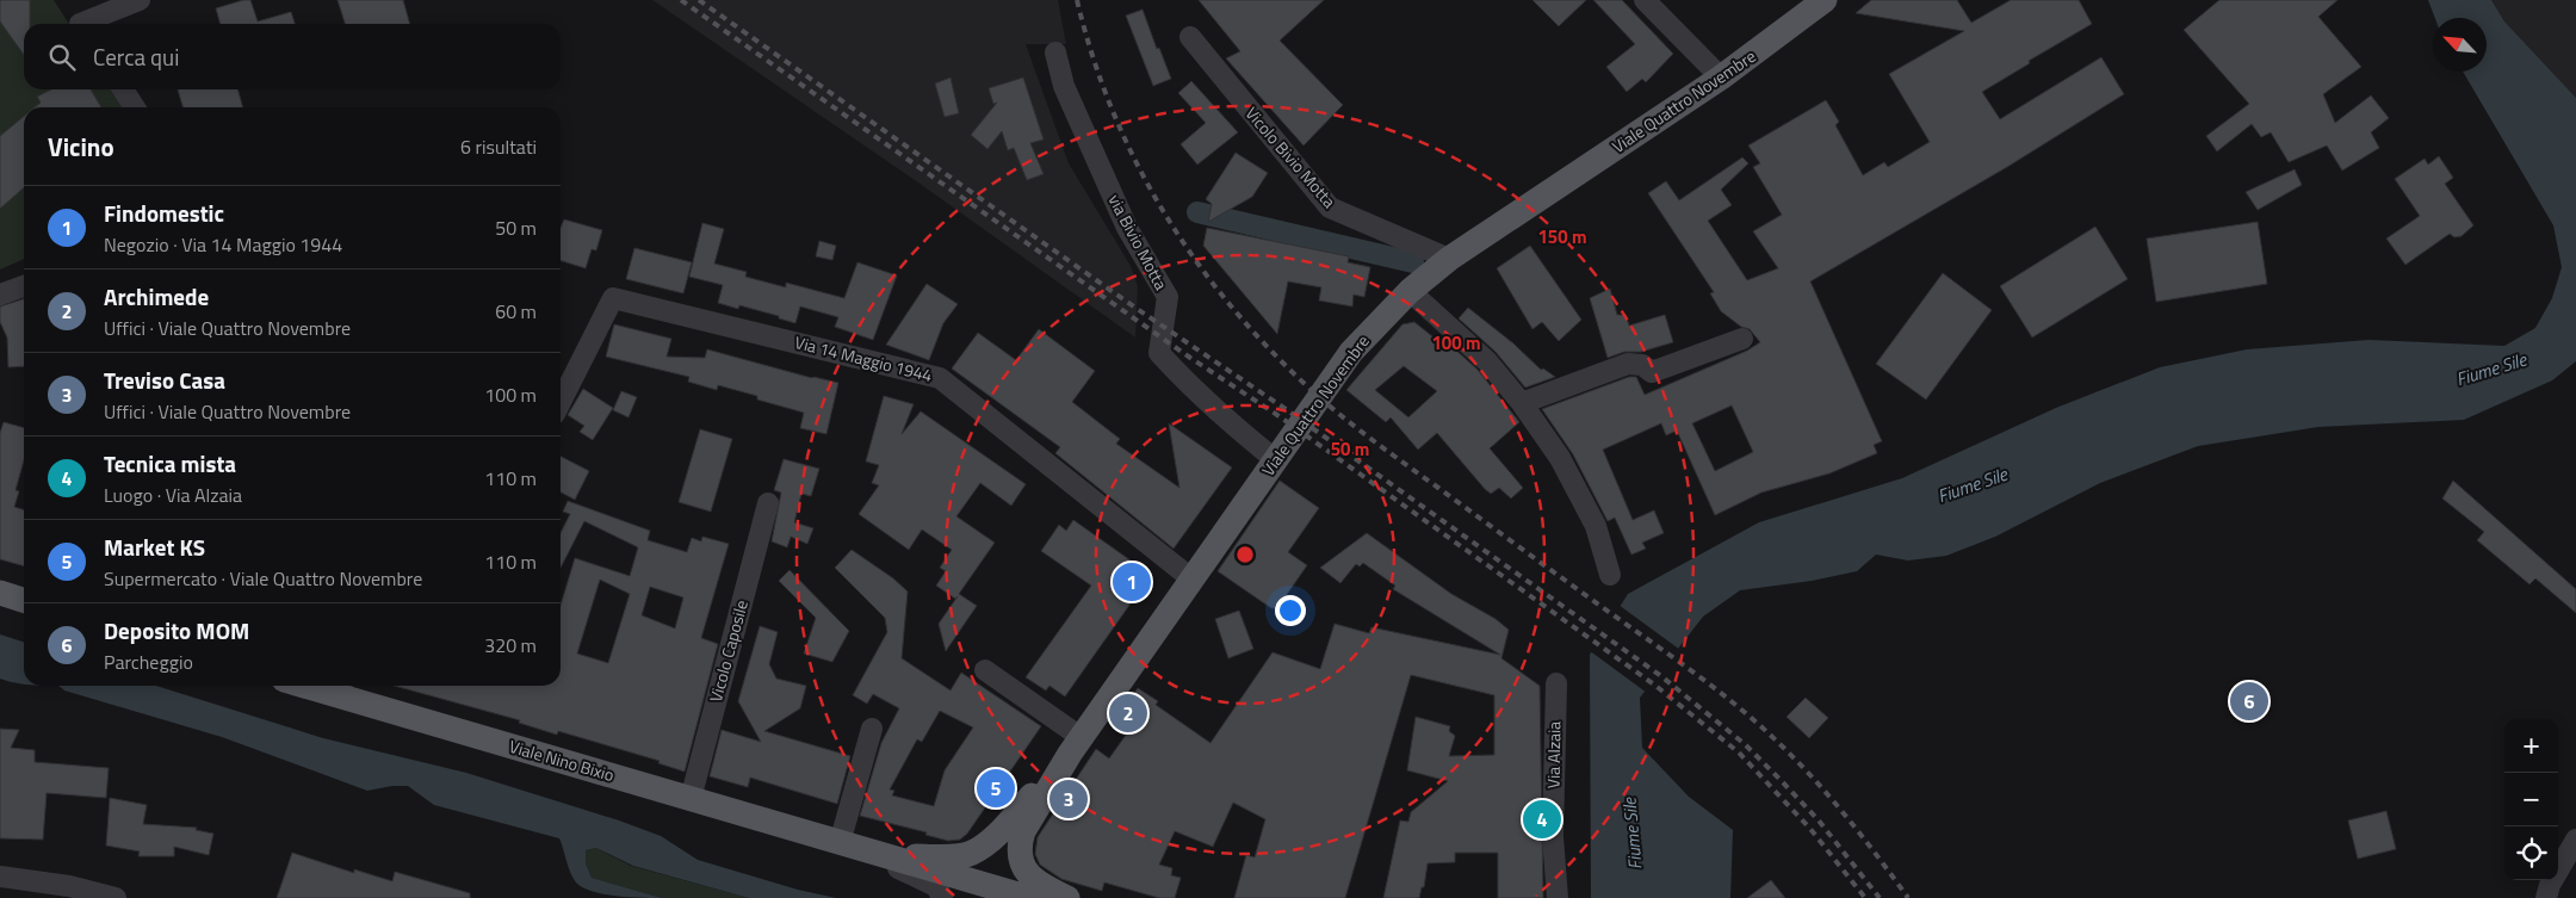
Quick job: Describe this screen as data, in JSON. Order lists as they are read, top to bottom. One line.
{"streets":{"main road":["Viale Quattro Novembre","Viale Nino Bixio"],"street":["Vicolo Bivio Motta","via Bivio Motta","Via 14 Maggio 1944","Vicolo Caposile","Via Alzaia"]},"crossings":[["Viale Quattro Novembre","Vicolo Bivio Motta"],["Viale Quattro Novembre","via Bivio Motta"],["Viale Quattro Novembre","Via 14 Maggio 1944"],["Viale Quattro Novembre","Viale Nino Bixio"],["Vicolo Caposile","Viale Nino Bixio"]],"water":["Fiume Sile"],"north":"top left","page":{"search":"Cerca qui","heading":["Vicino","6 risultati"],"list":[{"mark":"1","name":"Findomestic","note":"Negozio · Via 14 Maggio 1944","value":"50 m"},{"mark":"2","name":"Archimede","note":"Uffici · Viale Quattro Novembre","value":"60 m"},{"mark":"3","name":"Treviso Casa","note":"Uffici · Viale Quattro Novembre","value":"100 m"},{"mark":"4","name":"Tecnica mista","note":"Luogo · Via Alzaia","value":"110 m"},{"mark":"5","name":"Market KS","note":"Supermercato · Viale Quattro Novembre","value":"110 m"},{"mark":"6","name":"Deposito MOM","note":"Parcheggio","value":"320 m"}],"pins":["1","6","2","5","3","4"],"map_buttons":["+","−"]},"rings":["150 m","100 m","50 m"]}
